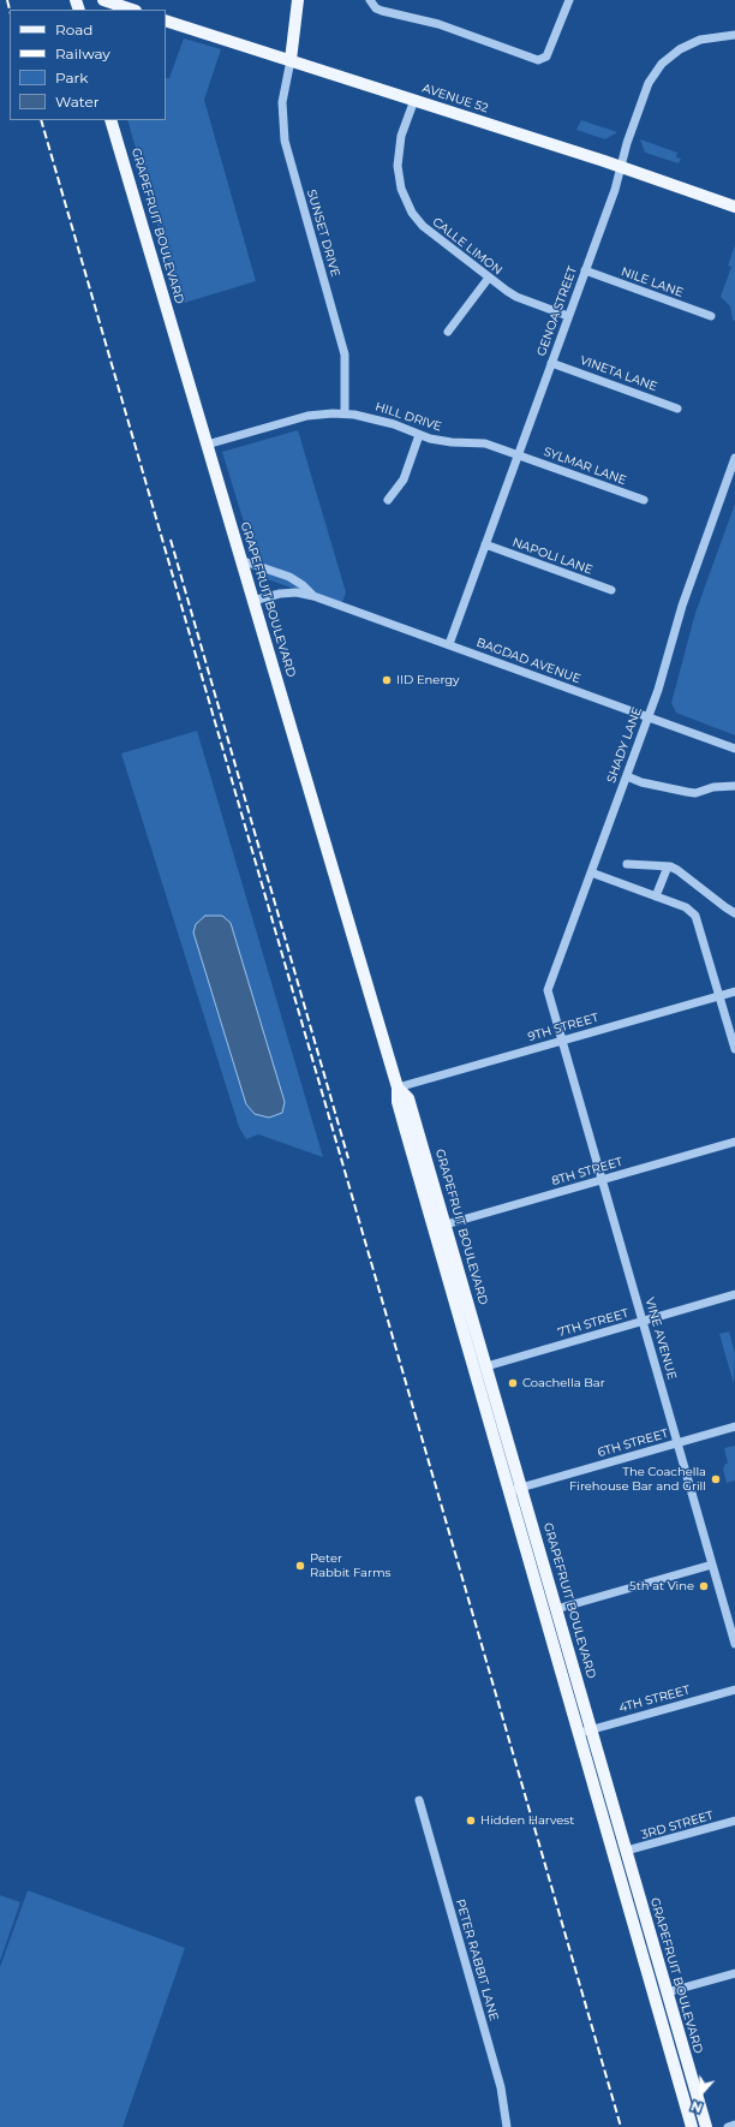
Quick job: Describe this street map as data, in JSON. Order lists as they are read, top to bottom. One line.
{"streets":{"main road":["AVENUE 52","GRAPEFRUIT BOULEVARD"],"street":["SUNSET DRIVE","CALLE LIMON","NILE LANE","GENOA STREET","VINETA LANE","HILL DRIVE","SYLMAR LANE","NAPOLI LANE","BAGDAD AVENUE","SHADY LANE","9TH STREET","8TH STREET","7TH STREET","VINE AVENUE","6TH STREET","4TH STREET","3RD STREET","PETER RABBIT LANE"]},"crossings":[["AVENUE 52","SUNSET DRIVE"],["AVENUE 52","CALLE LIMON"],["AVENUE 52","GENOA STREET"],["GRAPEFRUIT BOULEVARD","HILL DRIVE"],["GRAPEFRUIT BOULEVARD","BAGDAD AVENUE"],["GRAPEFRUIT BOULEVARD","9TH STREET"],["GRAPEFRUIT BOULEVARD","8TH STREET"],["GRAPEFRUIT BOULEVARD","7TH STREET"],["GRAPEFRUIT BOULEVARD","6TH STREET"],["GRAPEFRUIT BOULEVARD","4TH STREET"],["GRAPEFRUIT BOULEVARD","3RD STREET"],["SUNSET DRIVE","HILL DRIVE"],["CALLE LIMON","GENOA STREET"],["NILE LANE","GENOA STREET"],["GENOA STREET","VINETA LANE"],["GENOA STREET","HILL DRIVE"],["GENOA STREET","SYLMAR LANE"],["GENOA STREET","NAPOLI LANE"],["GENOA STREET","BAGDAD AVENUE"],["HILL DRIVE","SYLMAR LANE"],["BAGDAD AVENUE","SHADY LANE"],["SHADY LANE","9TH STREET"],["SHADY LANE","VINE AVENUE"],["9TH STREET","VINE AVENUE"],["8TH STREET","VINE AVENUE"],["7TH STREET","VINE AVENUE"],["VINE AVENUE","6TH STREET"]],"places":["IID Energy","Coachella Bar","The Coachella Firehouse Bar and Grill","Peter Rabbit Farms","5th at Vine","Hidden Harvest"],"legend":["Road","Railway","Park","Water"],"north":"bottom"}
